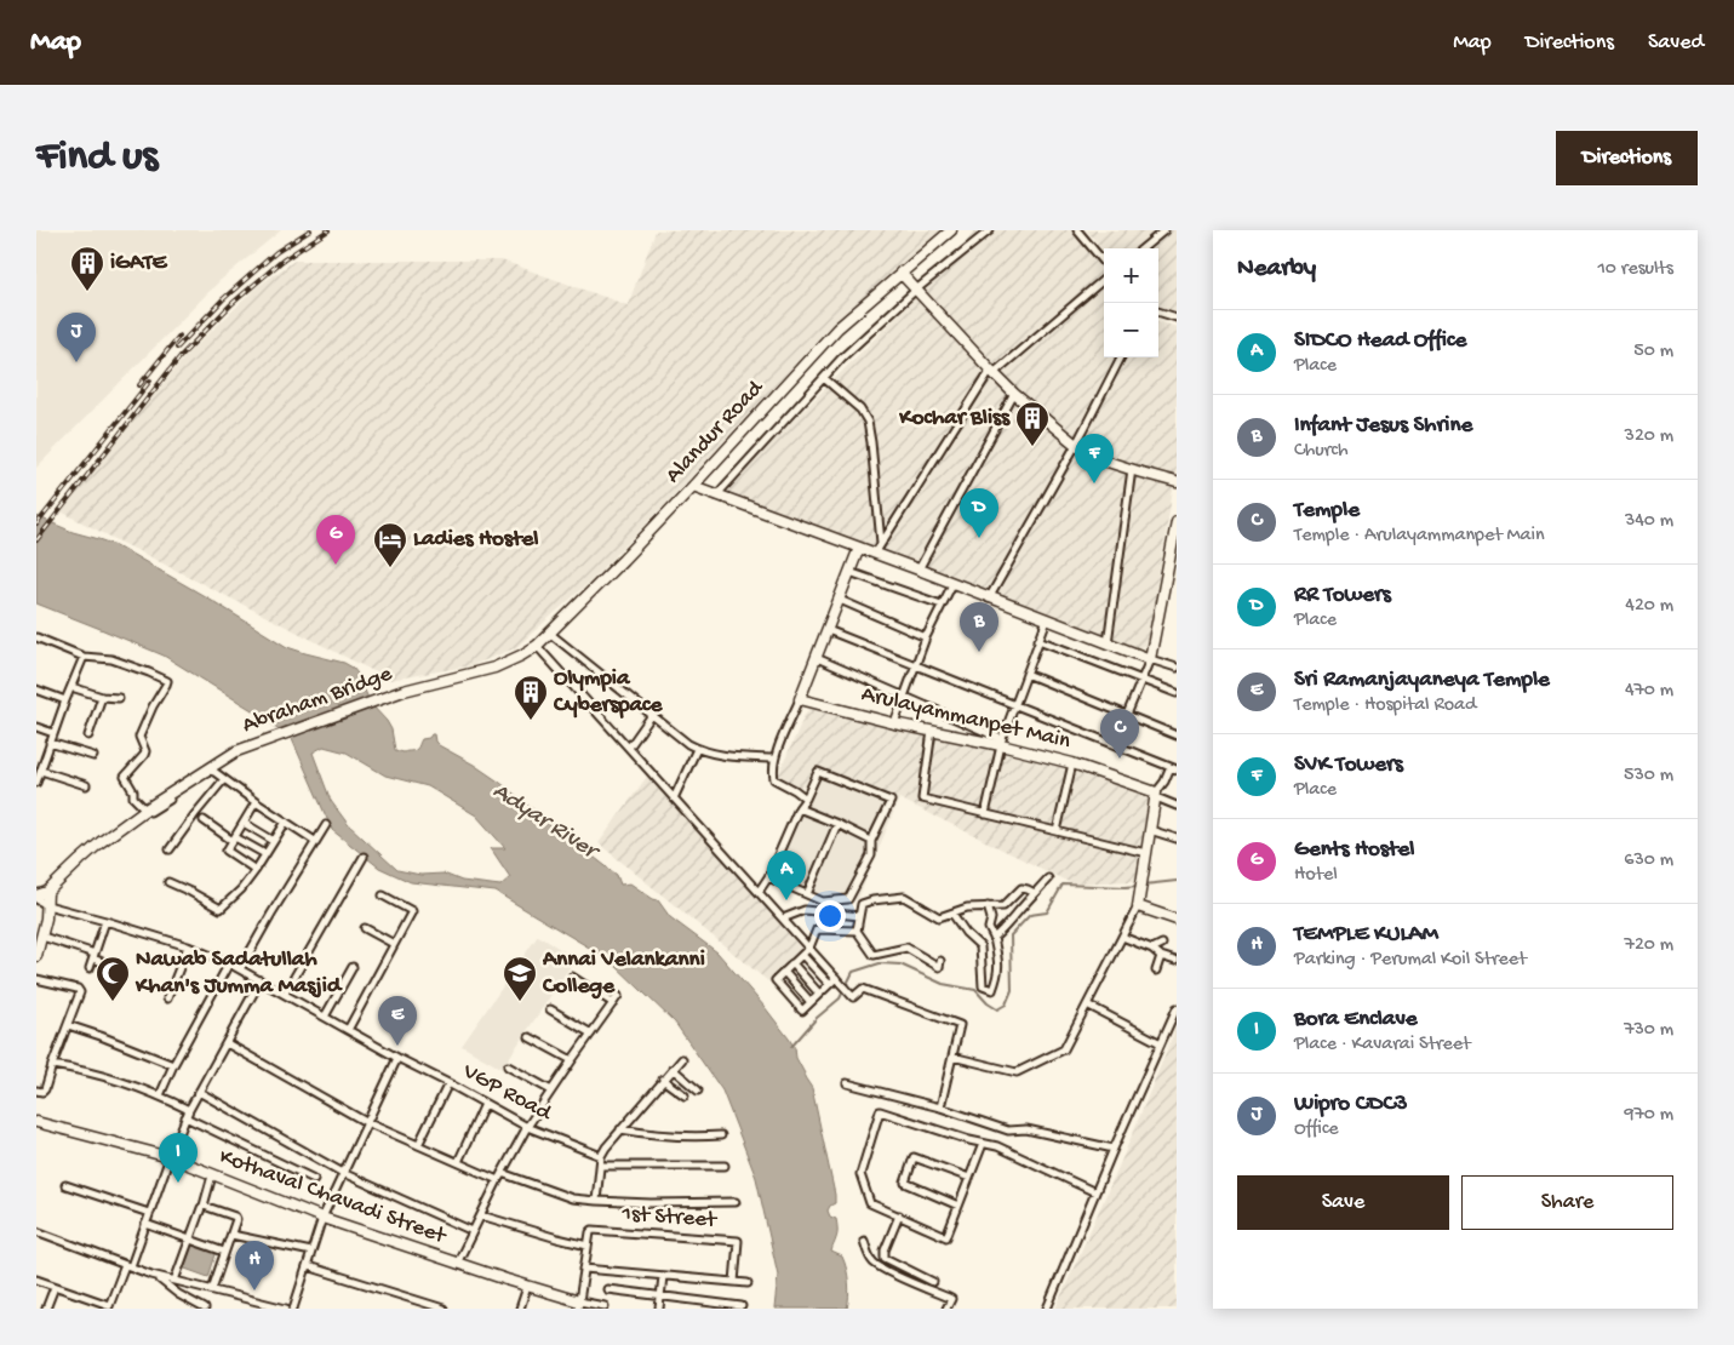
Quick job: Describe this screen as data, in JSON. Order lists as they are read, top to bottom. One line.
{"streets":{"street":["Alandur Road","Abraham Bridge","Arulayammanpet Main","VGP Road","Kothaval Chavadi Street","1st Street"]},"crossings":[["Alandur Road","Abraham Bridge"]],"water":["Adyar River"],"places":{"building":["iGATE","Kochar Bliss","Olympia Cyberspace"],"hotel":["Ladies Hostel"],"mosque":["Nawab Sadatullah Khan's Jumma Masjid"],"school or university":["Annai Velankanni College"]},"page":{"header":"Map","nav":["Map","Directions","Saved"],"buttons":["Directions",["Save","Share"]],"title":"Find us","heading":["Nearby","10 results"],"map_buttons":["+","−"],"list":[{"mark":"A","name":"SIDCO Head Office","note":"Place","value":"50 m"},{"mark":"B","name":"Infant Jesus Shrine","note":"Church","value":"320 m"},{"mark":"C","name":"Temple","note":"Temple · Arulayammanpet Main","value":"340 m"},{"mark":"D","name":"RR Towers","note":"Place","value":"420 m"},{"mark":"E","name":"Sri Ramanjayaneya Temple","note":"Temple · Hospital Road","value":"470 m"},{"mark":"F","name":"SVK Towers","note":"Place","value":"530 m"},{"mark":"G","name":"Gents Hostel","note":"Hotel","value":"630 m"},{"mark":"H","name":"TEMPLE KULAM","note":"Parking · Perumal Koil Street","value":"720 m"},{"mark":"I","name":"Bora Enclave","note":"Place · Kavarai Street","value":"730 m"},{"mark":"J","name":"Wipro CDC3","note":"Office","value":"970 m"}],"pins":["J","F","D","G","B","C","A","E","I","H"]}}
